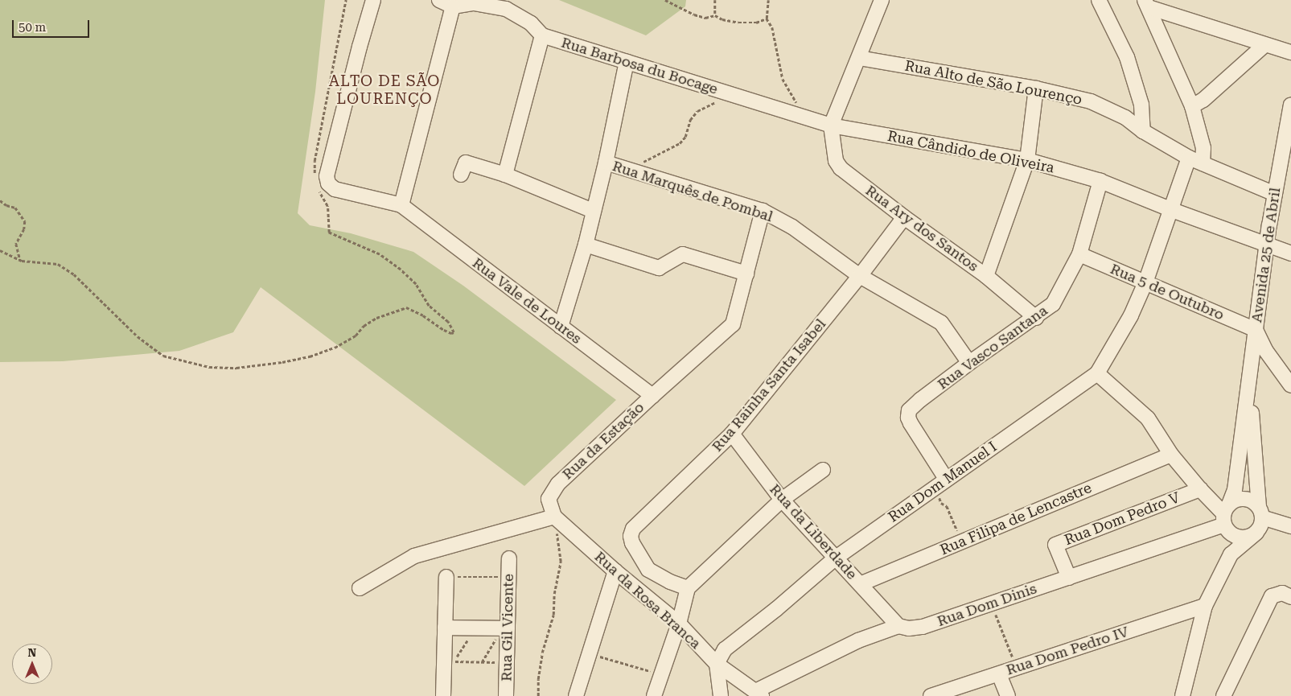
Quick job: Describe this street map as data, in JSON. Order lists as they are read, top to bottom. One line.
{"streets":{"street":["Rua Barbosa du Bocage","Rua Alto de São Lourenço","Rua Cândido de Oliveira","Rua Marquês de Pombal","Rua Ary dos Santos","Avenida 25 de Abril","Rua 5 de Outubro","Rua Vale de Loures","Rua Vasco Santana","Rua Rainha Santa Isabel","Rua da Estação","Rua Dom Manuel I","Rua Filipa de Lencastre","Rua Dom Pedro V","Rua da Liberdade","Rua da Rosa Branca","Rua Dom Dinis","Rua Gil Vicente","Rua Dom Pedro IV"]},"crossings":[["Rua Barbosa du Bocage","Rua Cândido de Oliveira"],["Rua Barbosa du Bocage","Rua Ary dos Santos"],["Rua Alto de São Lourenço","Avenida 25 de Abril"],["Rua Alto de São Lourenço","Rua Dom Manuel I"],["Rua Cândido de Oliveira","Rua Ary dos Santos"],["Rua Cândido de Oliveira","Avenida 25 de Abril"],["Rua Cândido de Oliveira","Rua Vasco Santana"],["Rua Cândido de Oliveira","Rua Dom Manuel I"],["Rua Marquês de Pombal","Rua Vasco Santana"],["Rua Marquês de Pombal","Rua Rainha Santa Isabel"],["Rua Marquês de Pombal","Rua da Estação"],["Rua Ary dos Santos","Rua Vasco Santana"],["Rua Ary dos Santos","Rua Rainha Santa Isabel"],["Avenida 25 de Abril","Rua 5 de Outubro"],["Avenida 25 de Abril","Rua Dom Dinis"],["Rua 5 de Outubro","Rua Vasco Santana"],["Rua 5 de Outubro","Rua Dom Manuel I"],["Rua Vale de Loures","Rua da Estação"],["Rua Vasco Santana","Rua Dom Manuel I"],["Rua Rainha Santa Isabel","Rua da Liberdade"],["Rua da Estação","Rua da Rosa Branca"],["Rua Dom Manuel I","Rua da Liberdade"],["Rua Dom Manuel I","Rua da Rosa Branca"],["Rua Filipa de Lencastre","Rua da Liberdade"],["Rua Dom Pedro V","Rua Dom Dinis"],["Rua da Liberdade","Rua Dom Dinis"],["Rua da Rosa Branca","Rua Dom Dinis"]],"districts":["ALTO DE SÃO LOURENÇO"],"scale_bar":"50 m","north":"top"}
